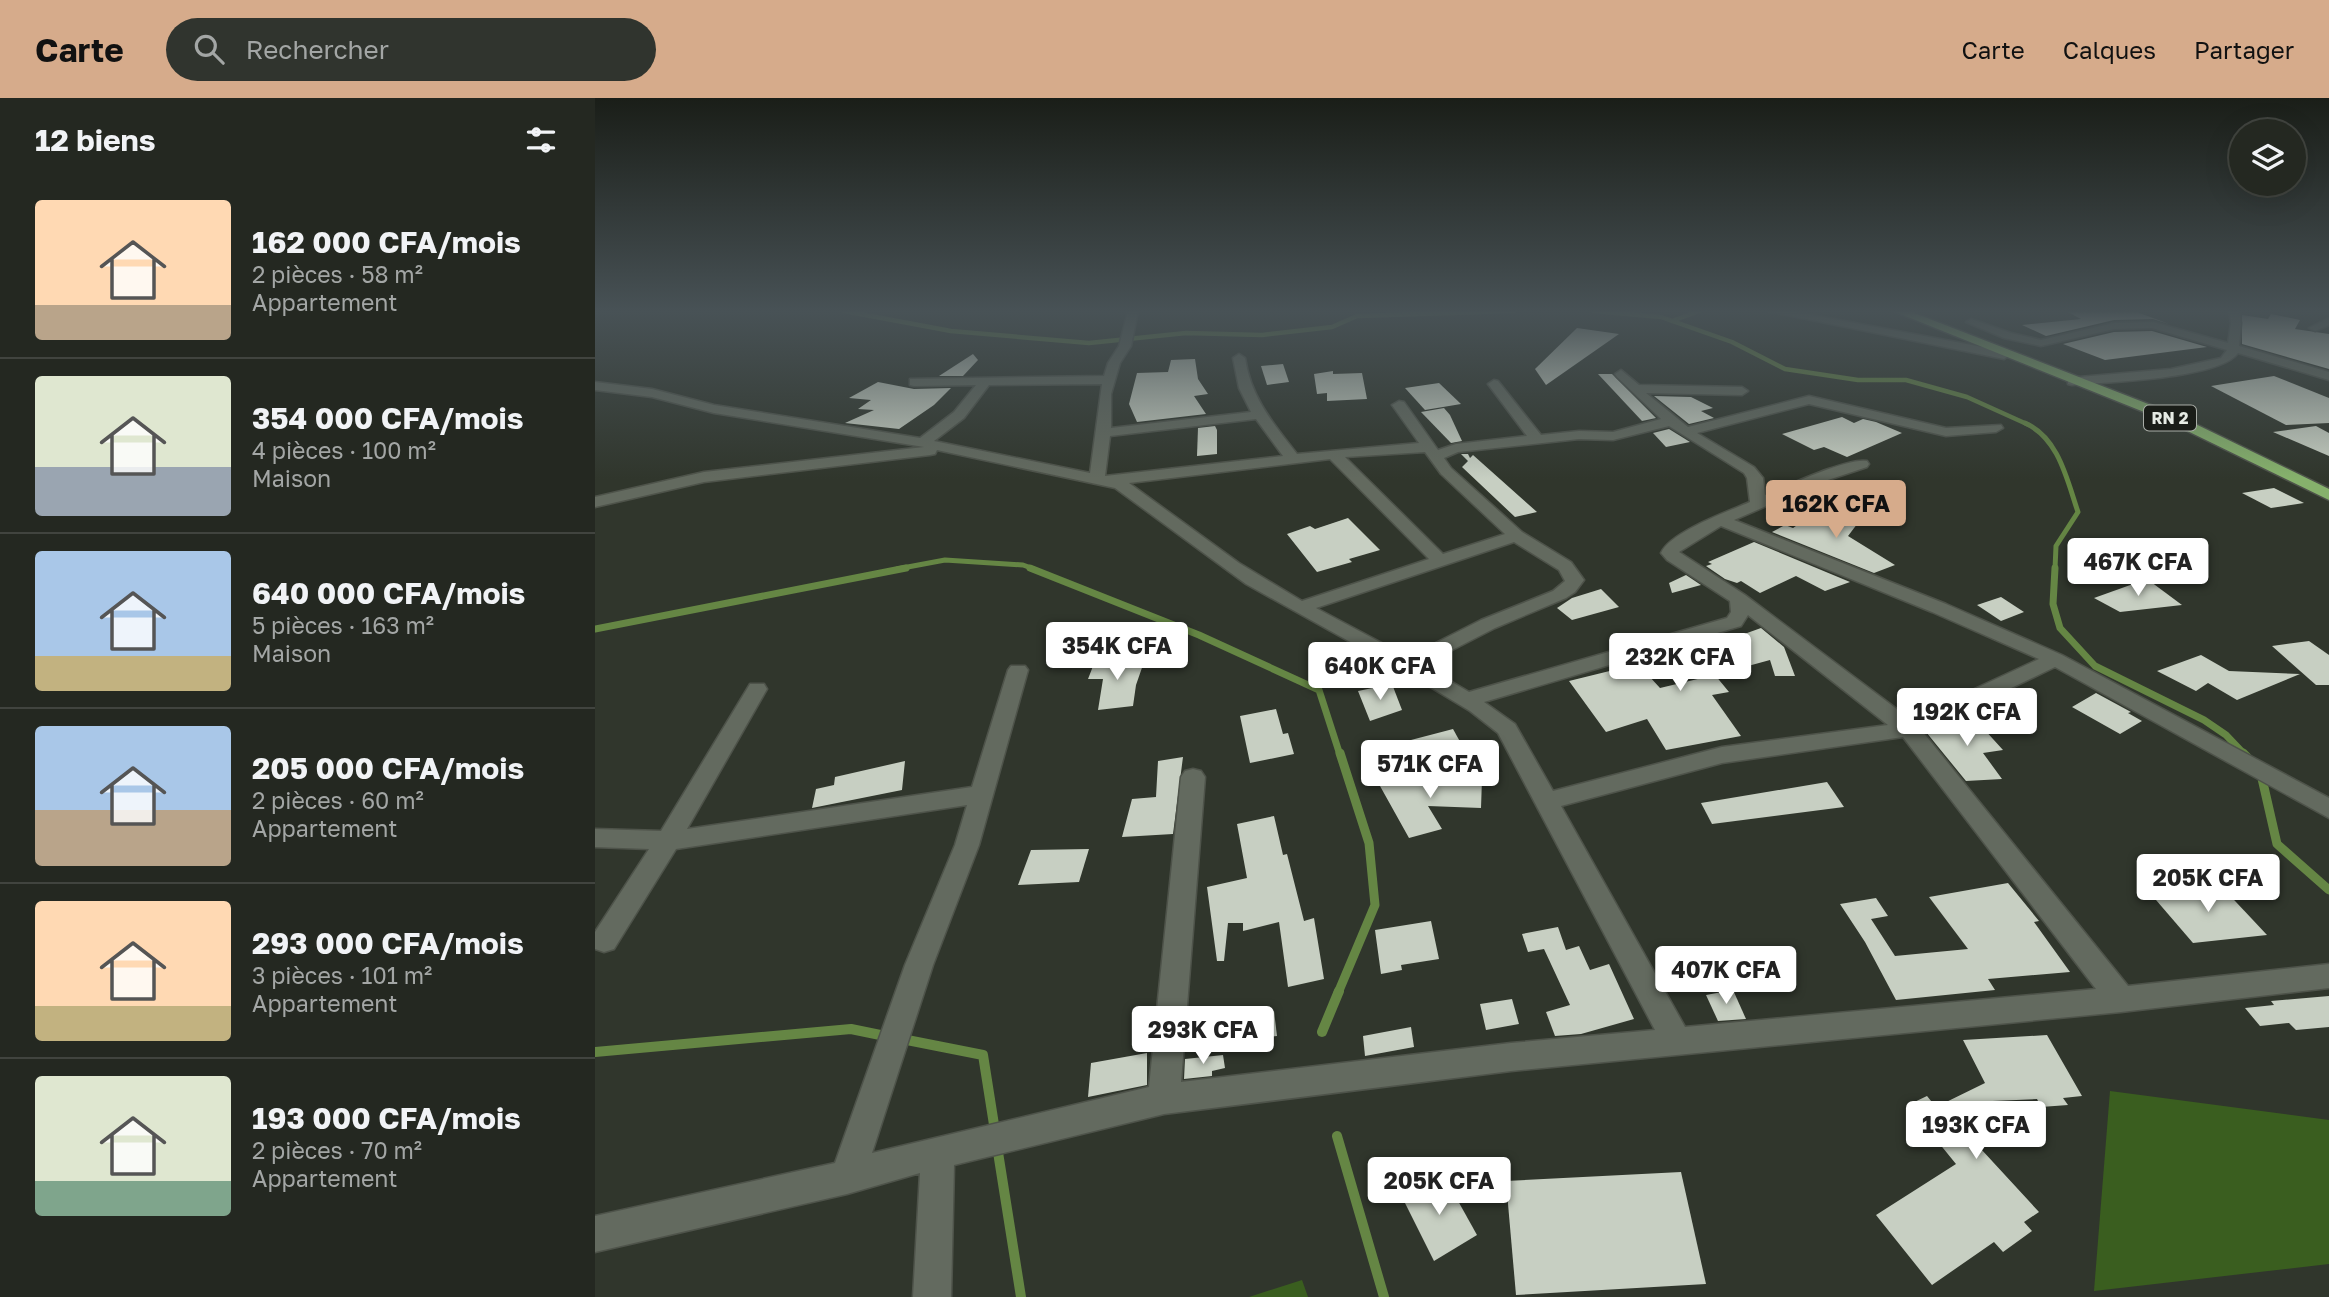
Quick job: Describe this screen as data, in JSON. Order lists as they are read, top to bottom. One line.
{"streets":{"highway":["RN 2"]},"page":{"header":"Carte","search":"Rechercher","nav":["Carte","Calques","Partager"],"heading":"12 biens","list":[{"name":"162 000 CFA/mois","note":"2 pièces · 58 m² · Appartement"},{"name":"354 000 CFA/mois","note":"4 pièces · 100 m² · Maison"},{"name":"640 000 CFA/mois","note":"5 pièces · 163 m² · Maison"},{"name":"205 000 CFA/mois","note":"2 pièces · 60 m² · Appartement"},{"name":"293 000 CFA/mois","note":"3 pièces · 101 m² · Appartement"},{"name":"193 000 CFA/mois","note":"2 pièces · 70 m² · Appartement"}],"price":["162K CFA","467K CFA","354K CFA","232K CFA","640K CFA","192K CFA","571K CFA","205K CFA","407K CFA","293K CFA","193K CFA","205K CFA"]}}
